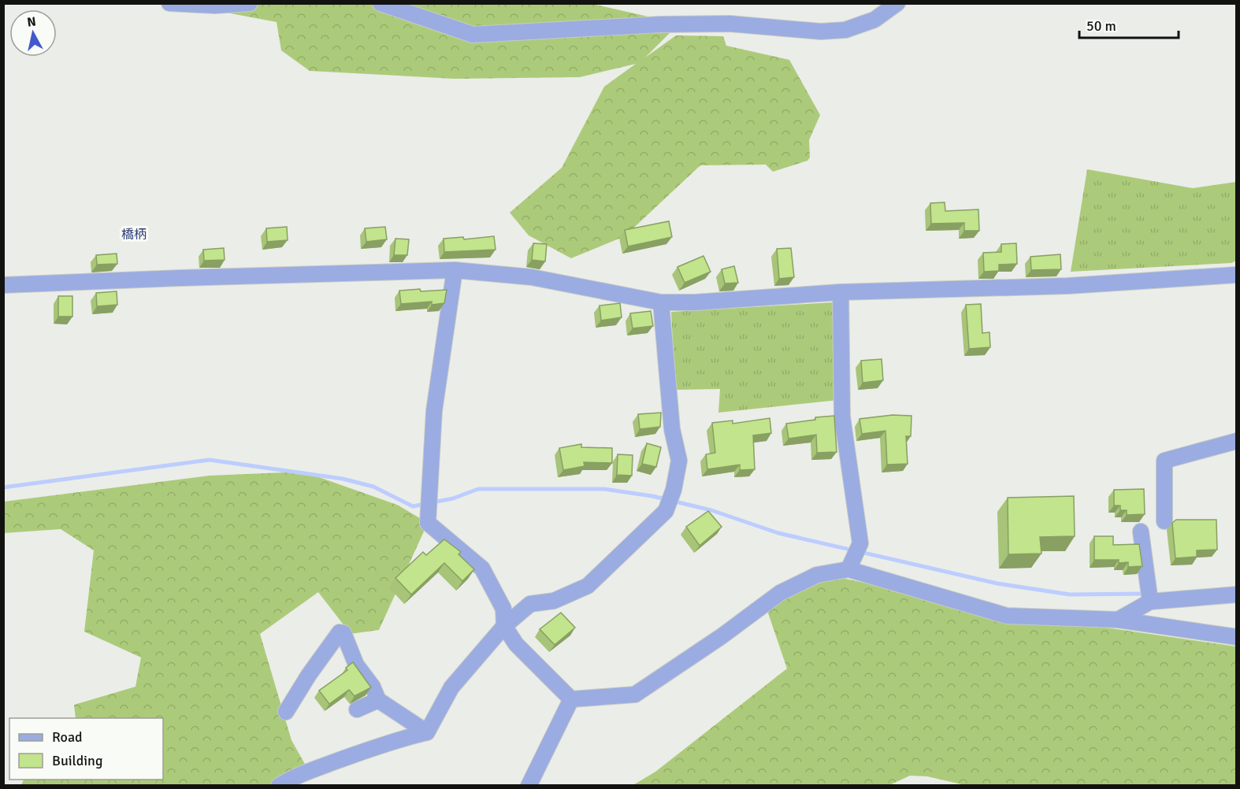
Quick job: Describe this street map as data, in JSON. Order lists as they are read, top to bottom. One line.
{"districts":["橋柄"],"legend":["Road","Building"],"scale_bar":"50 m","north":"top"}
